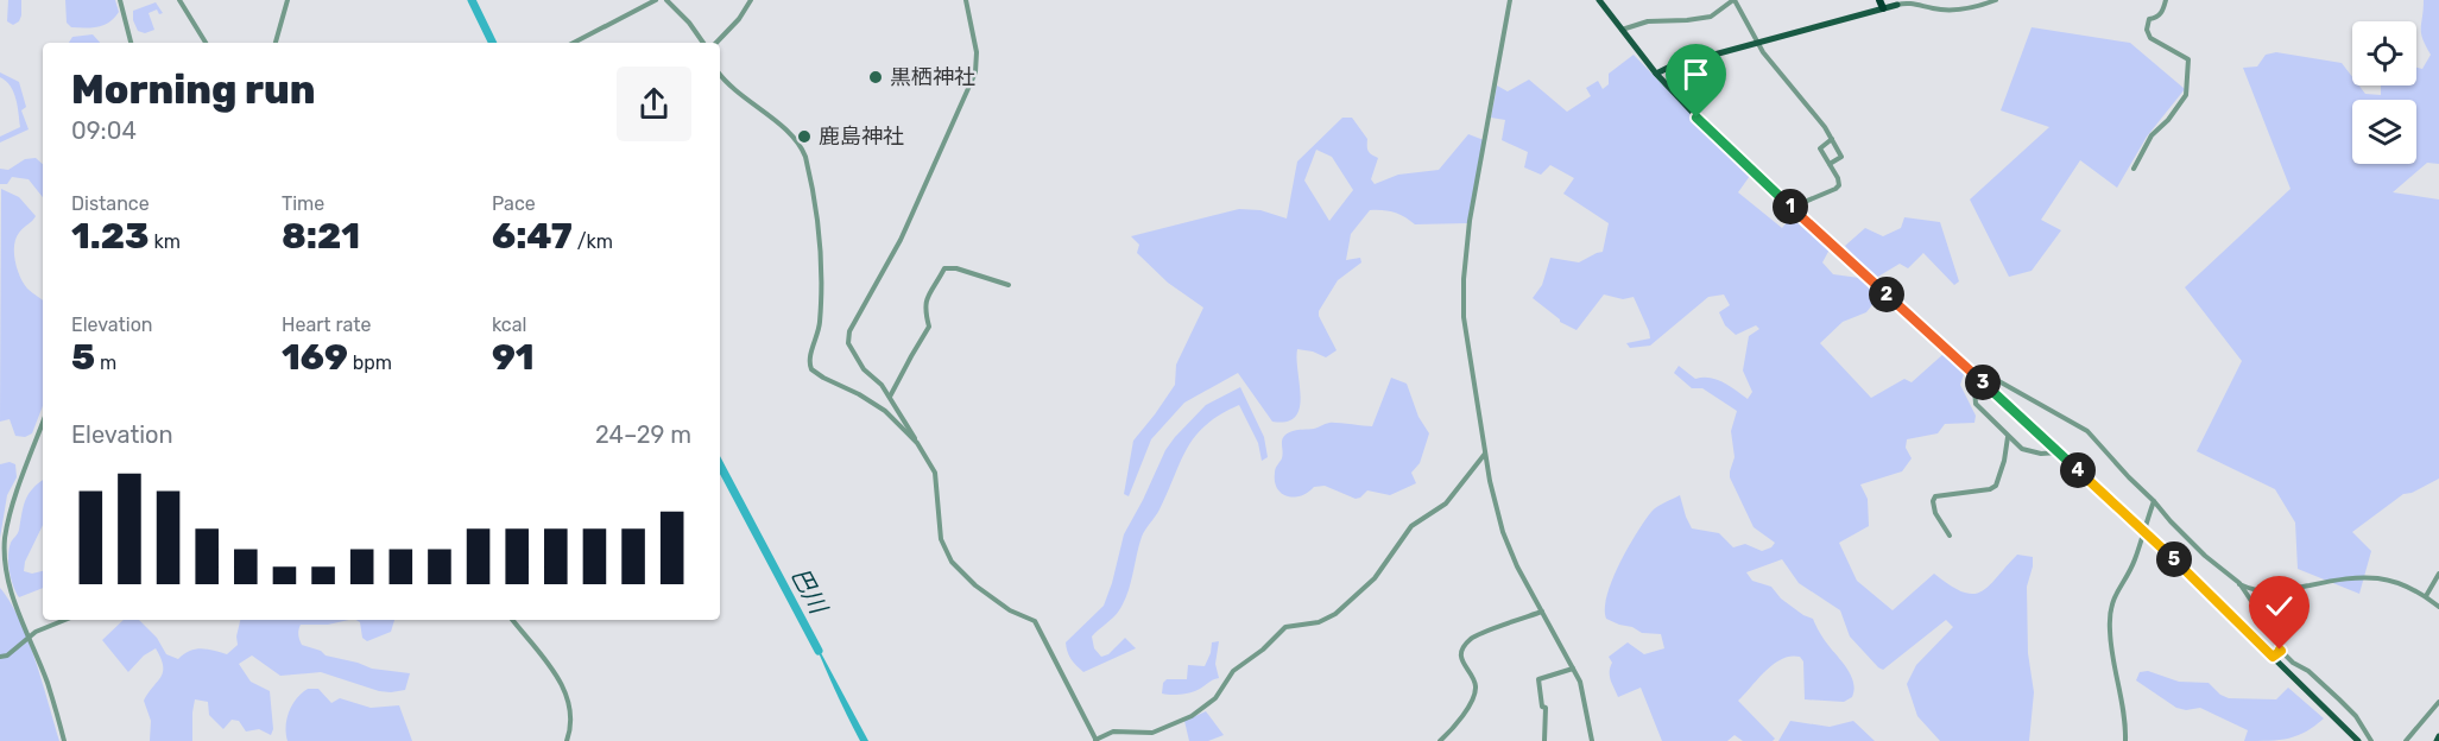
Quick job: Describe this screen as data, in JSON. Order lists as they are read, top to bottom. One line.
{"water":["巴川"],"places":["黒栖神社","鹿島神社"],"page":{"heading":["Morning run","09:04"],"stats":[["Distance","1.23 km"],["Time","8:21"],["Pace","6:47 /km"],["Elevation","5 m"],["Heart rate","169 bpm"],["kcal","91"]],"pins":["1","2","3","4","5"],"chart":["Elevation","24–29 m"]}}
